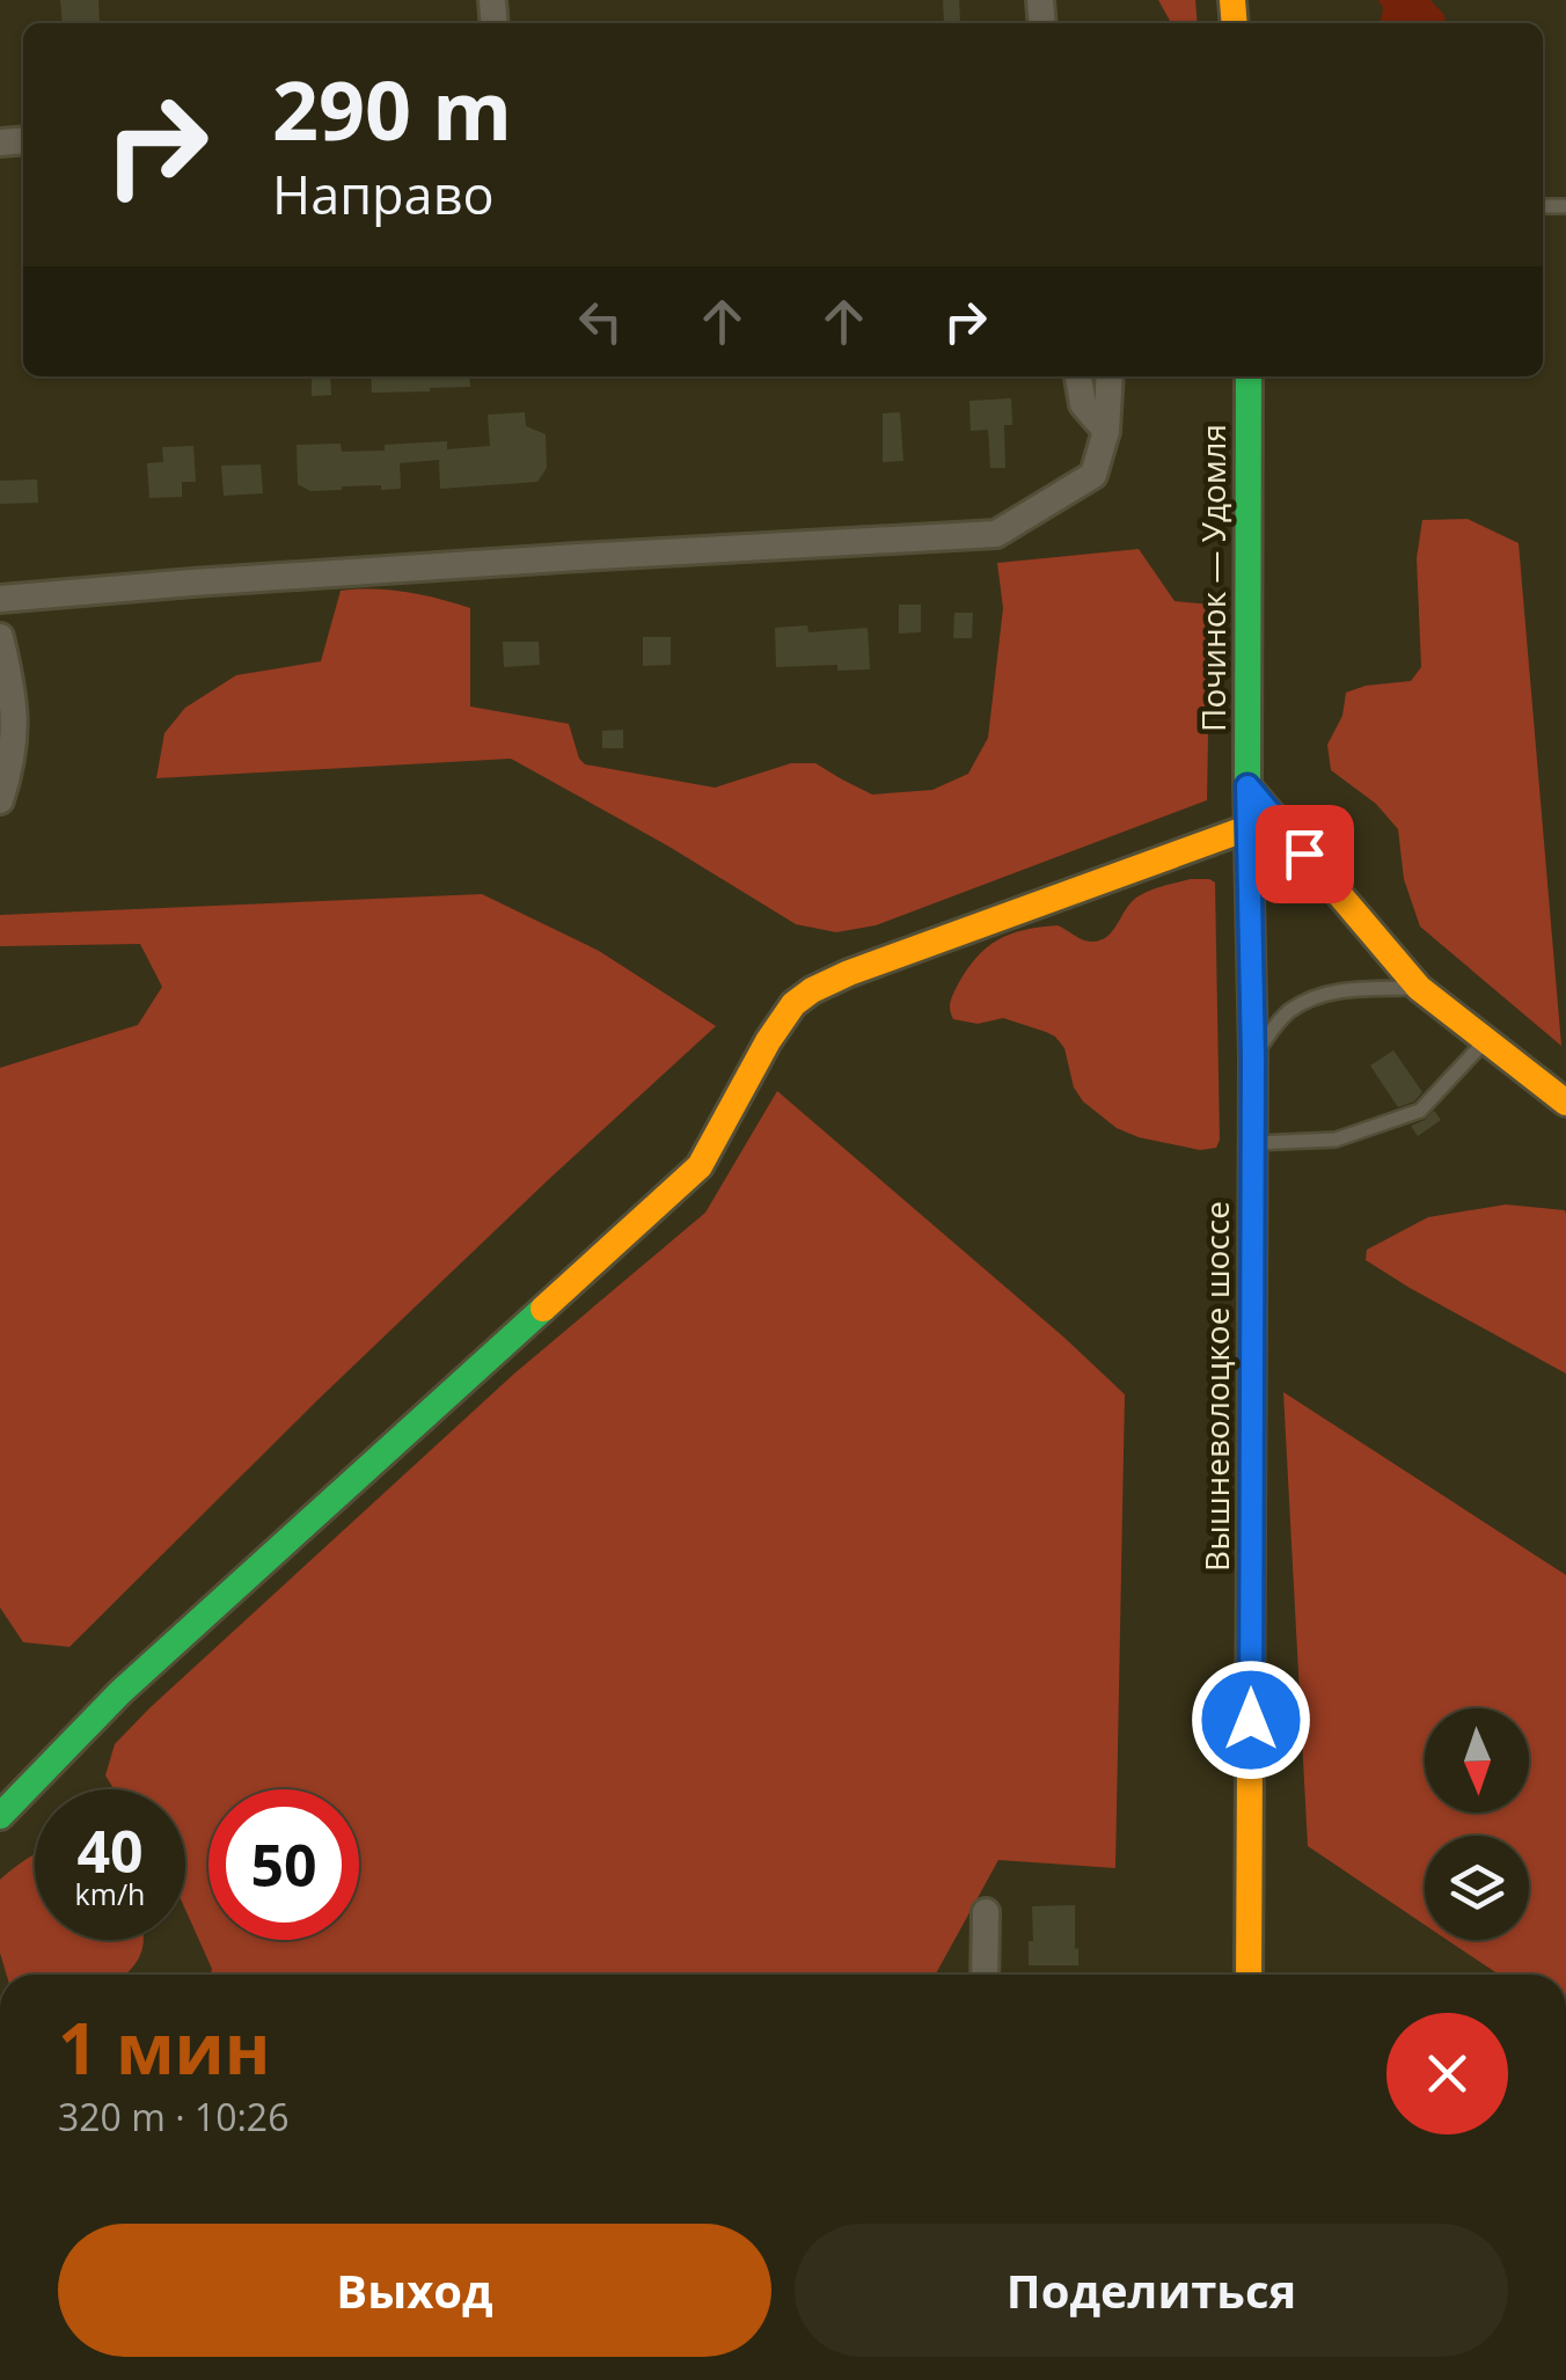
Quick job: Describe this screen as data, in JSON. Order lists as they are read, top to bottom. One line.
{"streets":{"main road":["Починок — Удомля","Вышневолоцкое шоссе"]},"crossings":[["Починок — Удомля","Вышневолоцкое шоссе"]],"north":"bottom","page":{"turn":["290 m","Направо"],"speed":"40 km/h","limit":"50","heading":["1 мин","320 m · 10:26"],"buttons":["Выход","Поделиться"]}}
